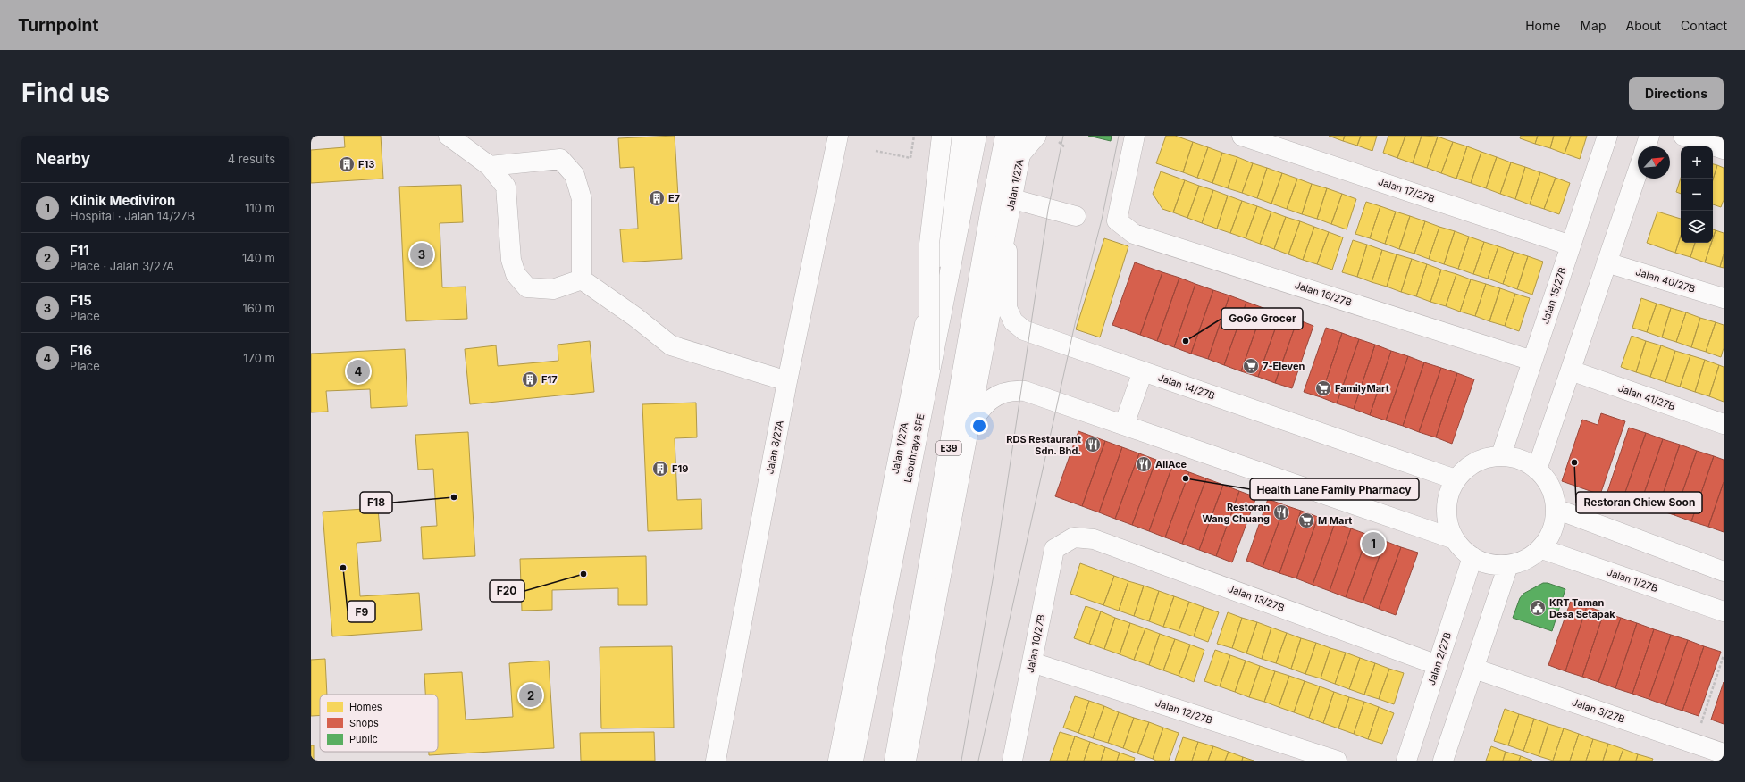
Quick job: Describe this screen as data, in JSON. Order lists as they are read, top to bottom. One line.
{"streets":{"main road":["Jalan 1/27A","Jalan 17/27B","Jalan 40/27B","Jalan 16/27B","Jalan 15/27B","Jalan 14/27B","Jalan 41/27B","Jalan 3/27A","Lebuhraya SPE","E39","Jalan 1/27B","Jalan 13/27B","Jalan 10/27B","Jalan 2/27B","Jalan 3/27B","Jalan 12/27B"]},"crossings":[["Jalan 1/27A","Jalan 14/27B"],["Jalan 17/27B","Jalan 15/27B"],["Jalan 16/27B","Jalan 15/27B"],["Jalan 15/27B","Jalan 14/27B"],["Jalan 15/27B","Jalan 1/27B"],["Jalan 15/27B","Jalan 2/27B"],["Jalan 14/27B","Jalan 1/27B"],["Jalan 14/27B","Jalan 2/27B"],["Jalan 1/27B","Jalan 2/27B"],["Jalan 13/27B","Jalan 10/27B"],["Jalan 13/27B","Jalan 2/27B"],["Jalan 10/27B","Jalan 12/27B"]],"places":{"building":["F13","E7","F17","F19"],"other":["GoGo Grocer","Restoran Chiew Soon","Health Lane Family Pharmacy","F18","F9","F20"],"supermarket":["7-Eleven","FamilyMart","M Mart"],"restaurant":["RDS Restaurant Sdn. Bhd.","AllAce","Restoran Wang Chuang"],"public building":["KRT Taman Desa Setapak"]},"legend":["Homes","Shops","Public"],"north":"top right","page":{"header":"Turnpoint","nav":["Home","Map","About","Contact"],"buttons":"Directions","title":"Find us","heading":["Nearby","4 results"],"map_buttons":["+","−"],"list":[{"mark":"1","name":"Klinik Mediviron","note":"Hospital · Jalan 14/27B","value":"110 m"},{"mark":"2","name":"F11","note":"Place · Jalan 3/27A","value":"140 m"},{"mark":"3","name":"F15","note":"Place","value":"160 m"},{"mark":"4","name":"F16","note":"Place","value":"170 m"}],"pins":["3","4","1","2"]}}
